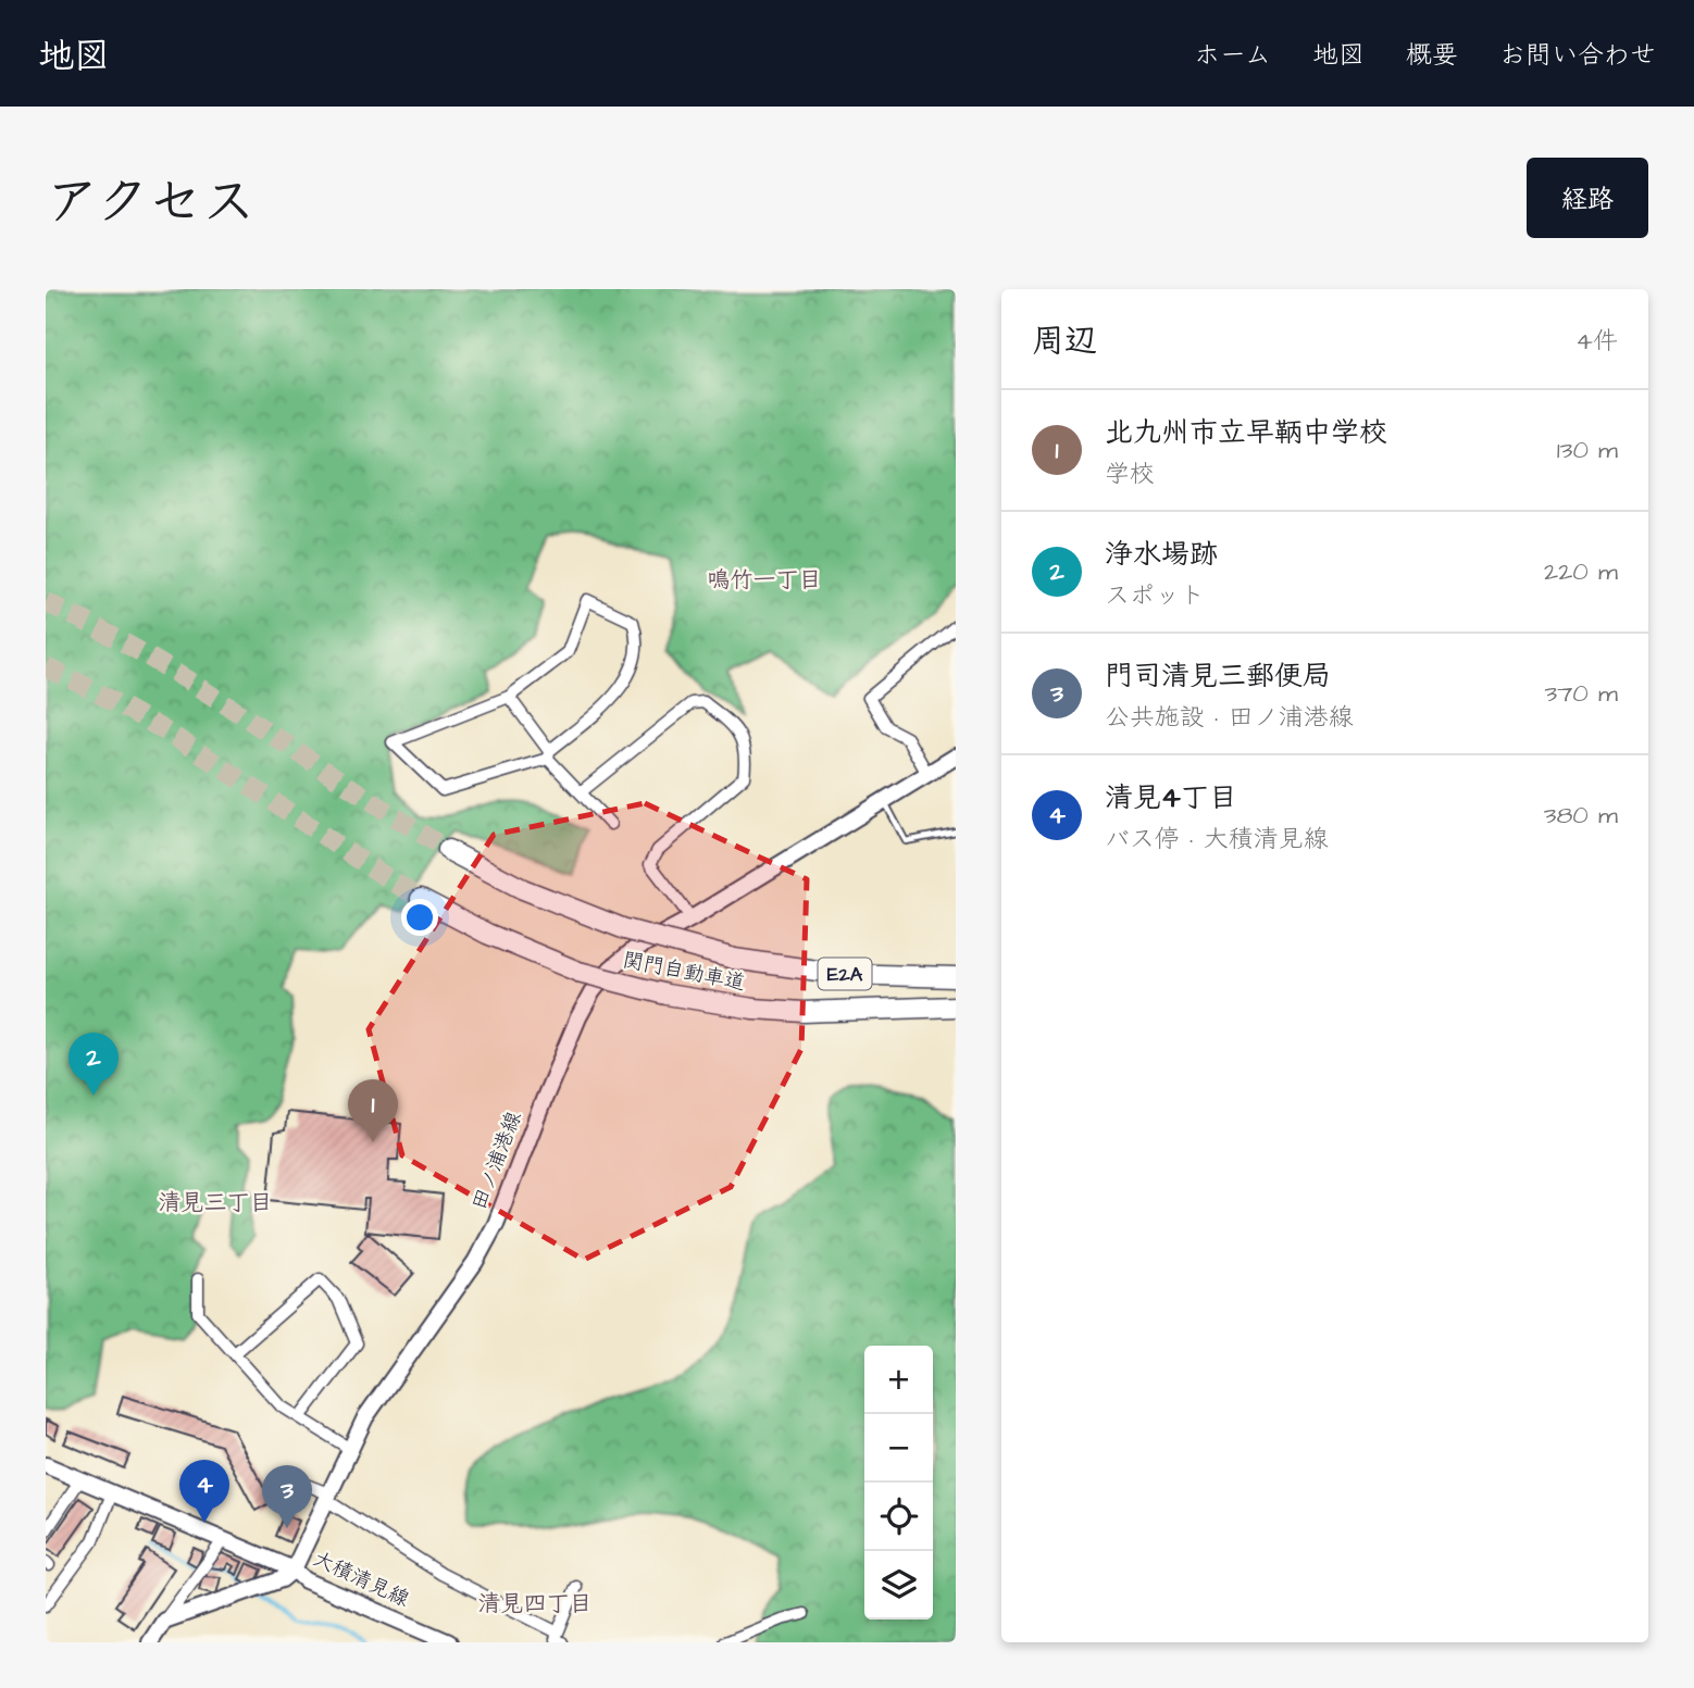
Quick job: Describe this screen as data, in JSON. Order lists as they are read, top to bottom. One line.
{"streets":{"highway":["関門自動車道","E2A"],"main road":["田ノ浦港線","大積清見線"]},"crossings":[["田ノ浦港線","大積清見線"]],"districts":["鳴竹一丁目","清見三丁目","清見四丁目"],"page":{"header":"地図","nav":["ホーム","地図","概要","お問い合わせ"],"title":"アクセス","buttons":"経路","heading":["周辺","4件"],"list":[{"mark":"1","name":"北九州市立早鞆中学校","note":"学校","value":"130 m"},{"mark":"2","name":"浄水場跡","note":"スポット","value":"220 m"},{"mark":"3","name":"門司清見三郵便局","note":"公共施設 · 田ノ浦港線","value":"370 m"},{"mark":"4","name":"清見4丁目","note":"バス停 · 大積清見線","value":"380 m"}],"pins":["2","1","4","3"],"map_buttons":["+","−"]}}
